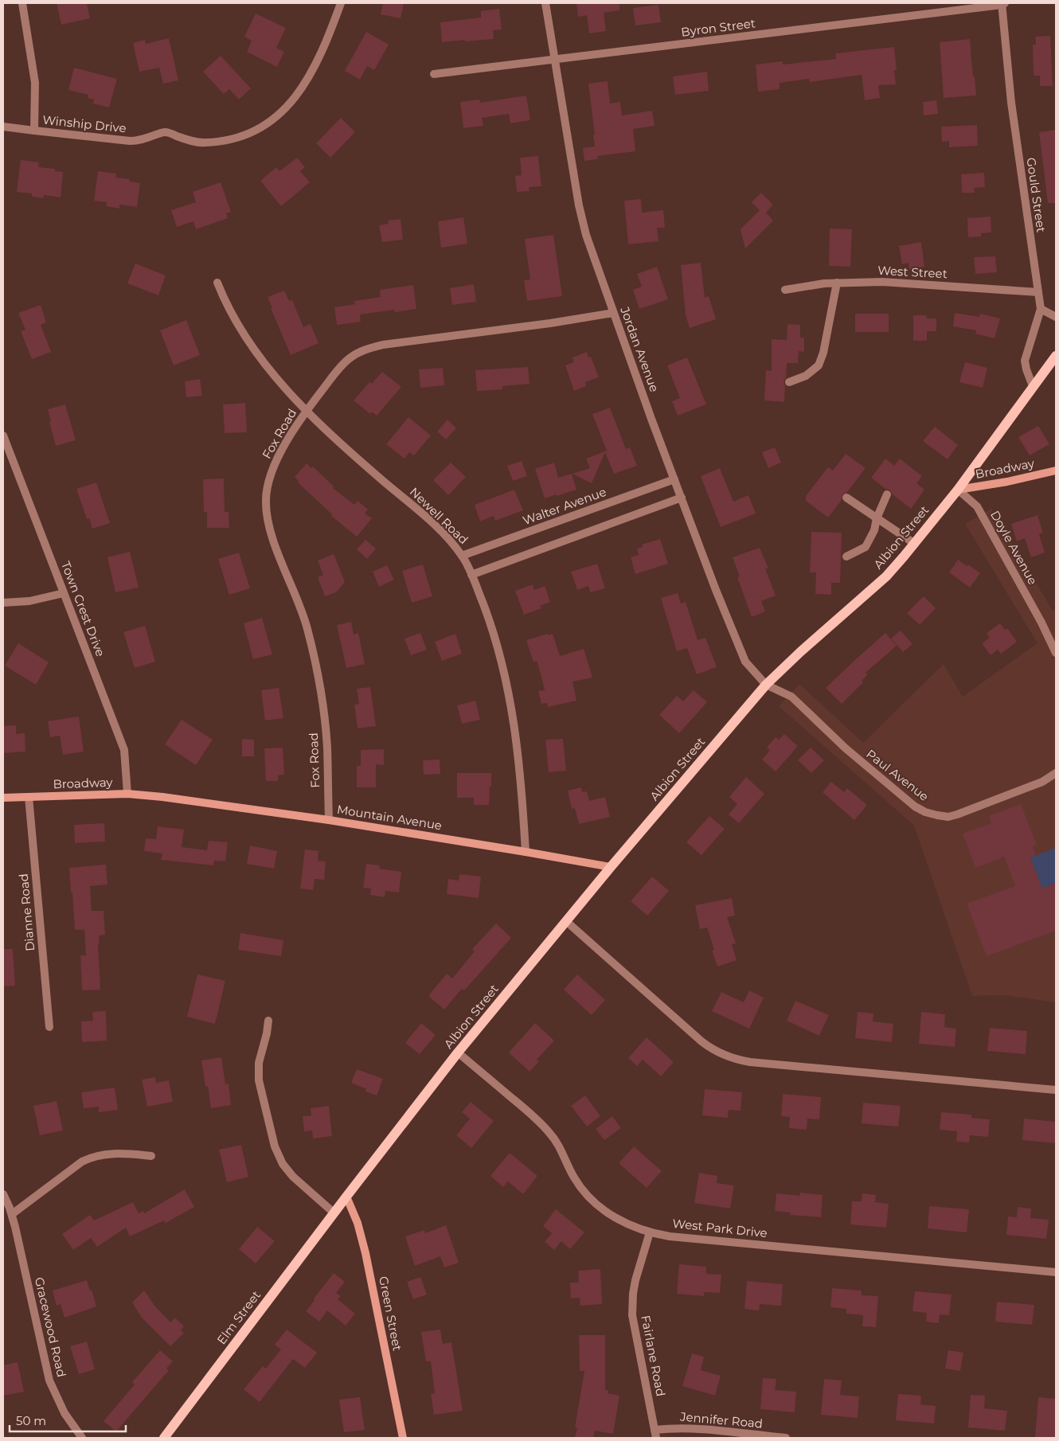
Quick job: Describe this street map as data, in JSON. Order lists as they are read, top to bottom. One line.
{"streets":{"main road":["Broadway","Albion Street","Mountain Avenue","Green Street","Elm Street"],"street":["Byron Street","Winship Drive","Gould Street","West Street","Jordan Avenue","Fox Road","Walter Avenue","Newell Road","Doyle Avenue","Town Crest Drive","Paul Avenue","Dianne Road","West Park Drive","Gracewood Road","Fairlane Road","Jennifer Road"]},"crossings":[["Byron Street","Gould Street"],["Byron Street","Jordan Avenue"],["Gould Street","West Street"],["Gould Street","Albion Street"],["Jordan Avenue","Fox Road"],["Jordan Avenue","Walter Avenue"],["Jordan Avenue","Albion Street"],["Jordan Avenue","Paul Avenue"],["Fox Road","Newell Road"],["Fox Road","Mountain Avenue"],["Broadway","Albion Street"],["Broadway","Doyle Avenue"],["Broadway","Town Crest Drive"],["Broadway","Mountain Avenue"],["Broadway","Dianne Road"],["Walter Avenue","Newell Road"],["Newell Road","Mountain Avenue"],["Albion Street","Doyle Avenue"],["Albion Street","Paul Avenue"],["Albion Street","Mountain Avenue"],["Albion Street","West Park Drive"],["Albion Street","Green Street"],["Albion Street","Elm Street"],["West Park Drive","Fairlane Road"],["Fairlane Road","Jennifer Road"]],"scale_bar":"50 m"}
